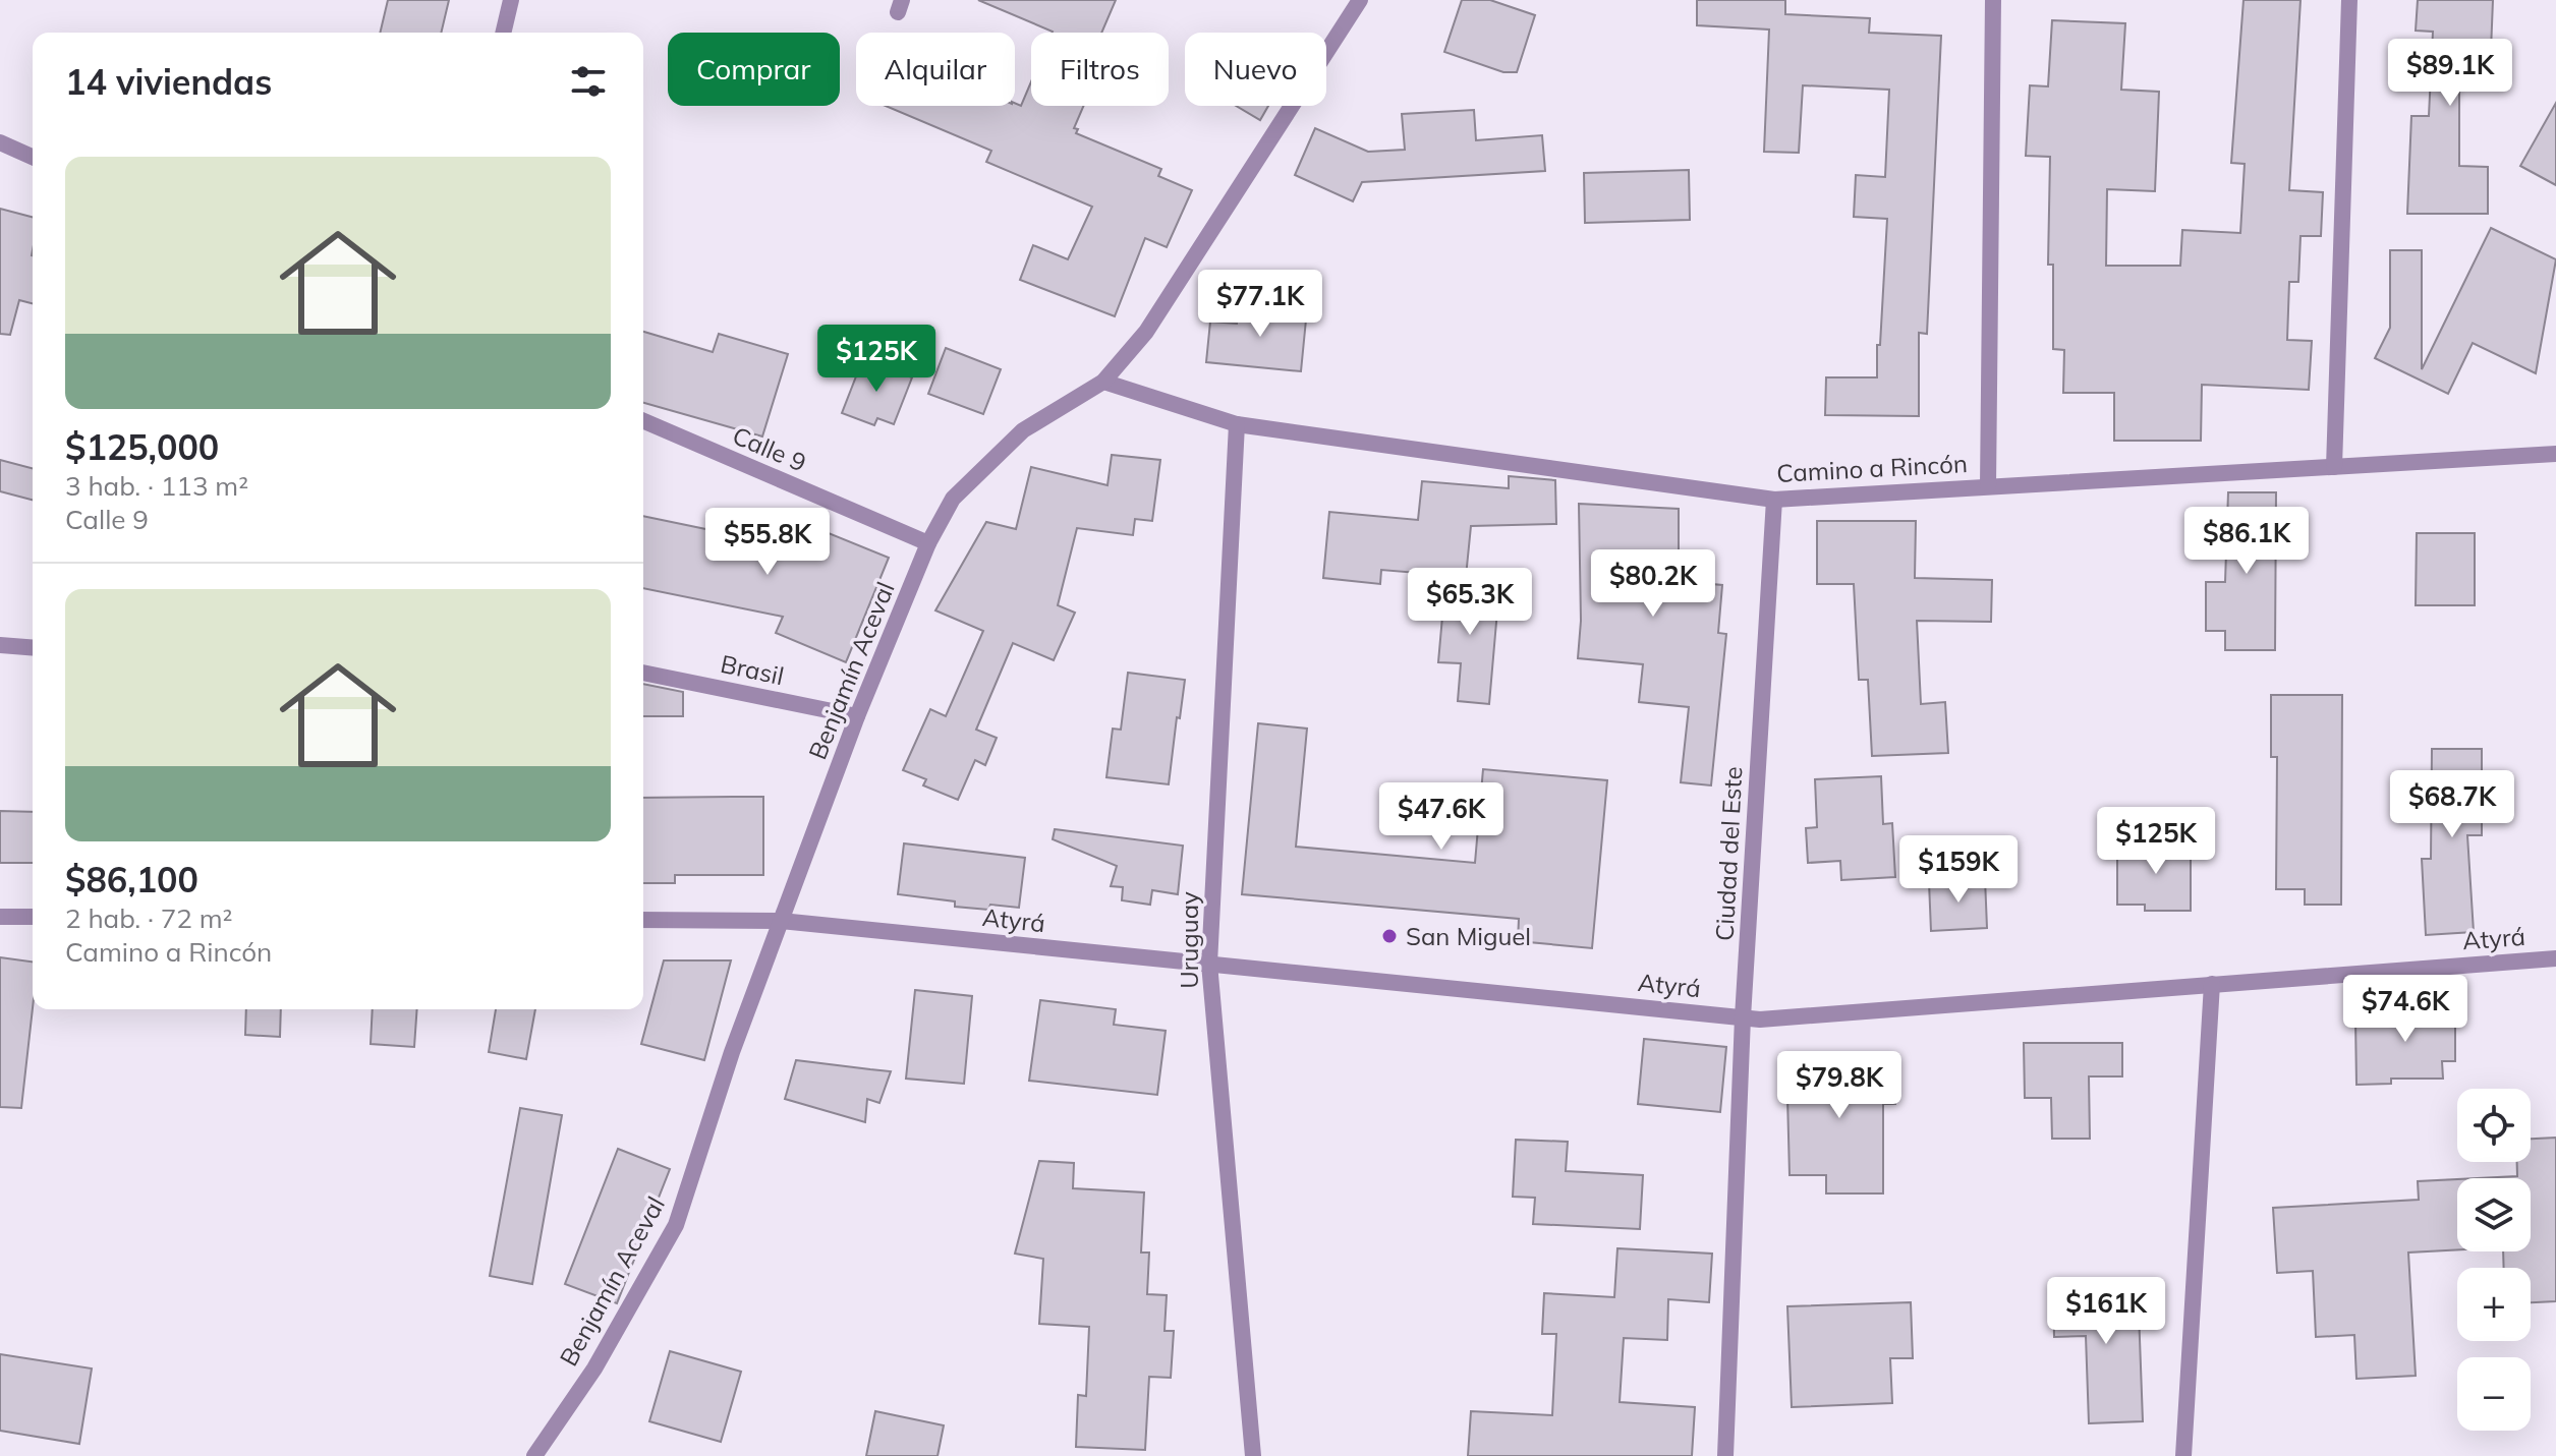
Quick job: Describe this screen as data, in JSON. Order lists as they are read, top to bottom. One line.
{"streets":{"street":["Calle 9","Camino a Rincón","Brasil","Benjamín Aceval","Ciudad del Este","Atyrá","Uruguay"]},"crossings":[["Calle 9","Benjamín Aceval"],["Camino a Rincón","Benjamín Aceval"],["Camino a Rincón","Ciudad del Este"],["Camino a Rincón","Uruguay"],["Brasil","Benjamín Aceval"],["Benjamín Aceval","Atyrá"],["Ciudad del Este","Atyrá"],["Atyrá","Uruguay"]],"places":["San Miguel"],"page":{"chip":["Comprar","Alquilar","Filtros","Nuevo"],"heading":"14 viviendas","price":["$89.1K","$77.1K","$125K","$86.1K","$55.8K","$80.2K","$65.3K","$68.7K","$47.6K","$125K","$159K","$74.6K","$79.8K","$161K"],"list":[{"name":"$125,000","note":"3 hab. · 113 m² · Calle 9"},{"name":"$86,100","note":"2 hab. · 72 m² · Camino a Rincón"}],"map_buttons":["+","−"]}}
